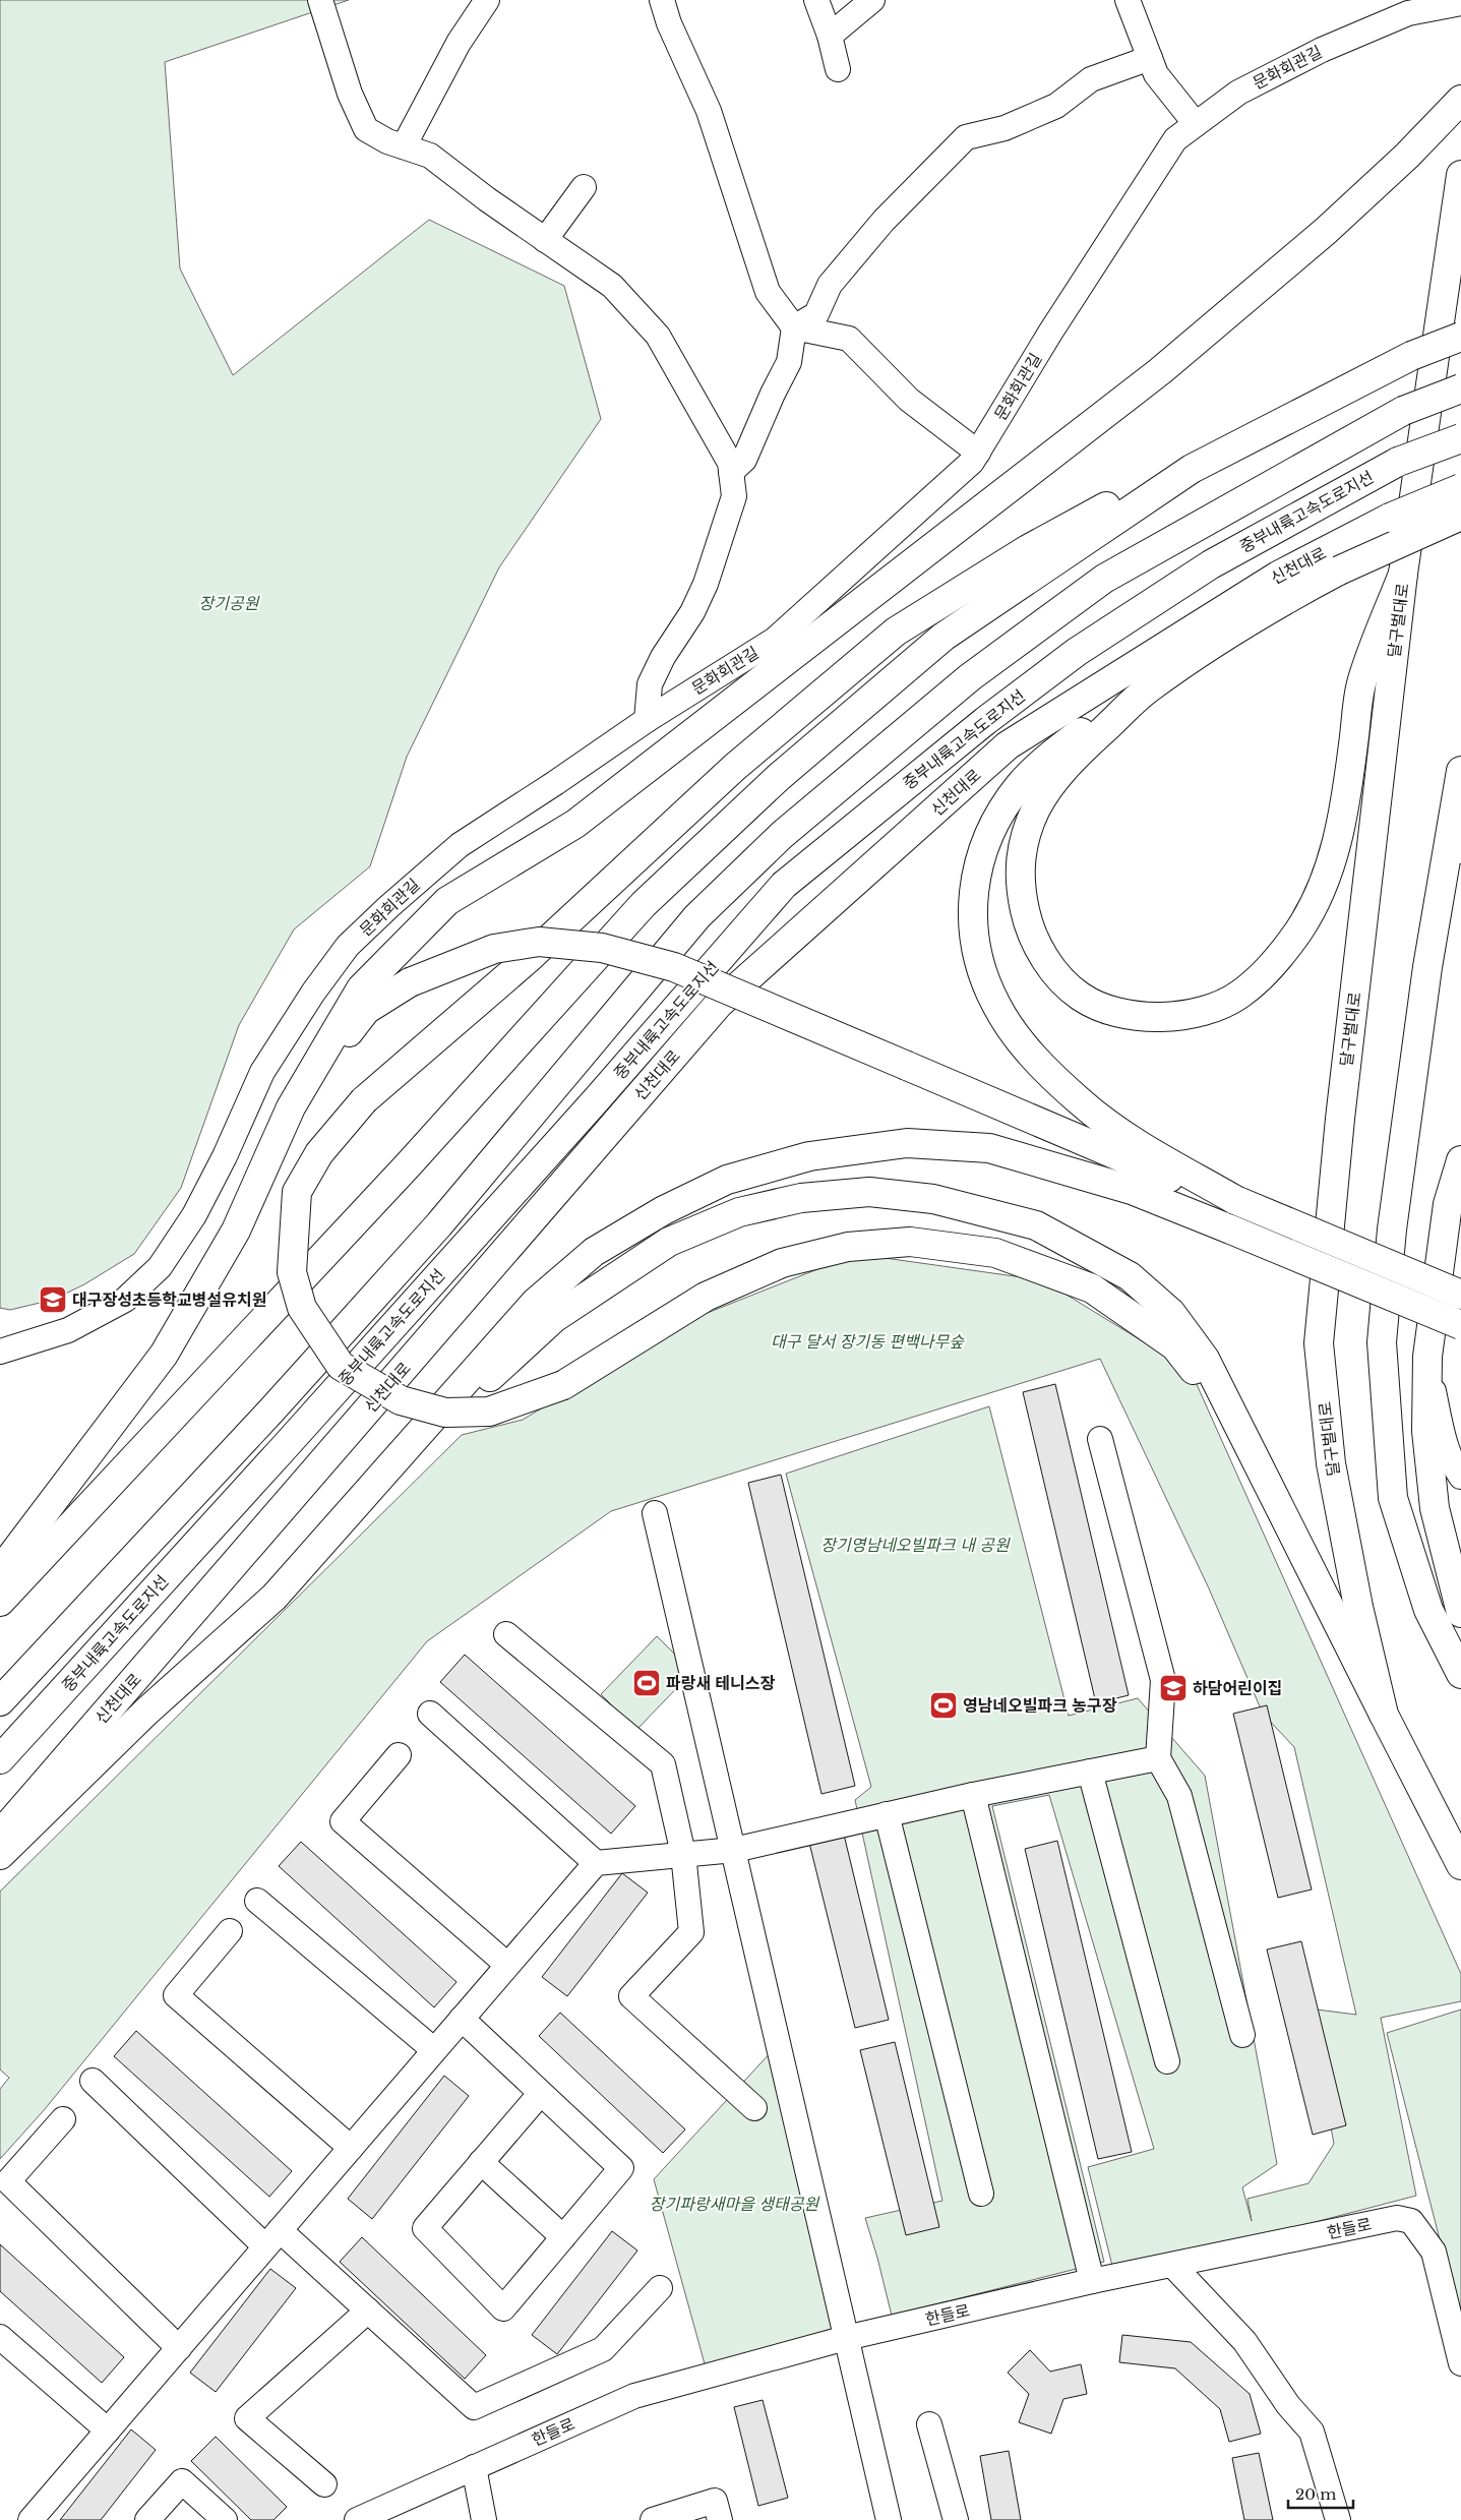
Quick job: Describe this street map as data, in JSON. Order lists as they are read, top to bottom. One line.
{"streets":{"main road":["중부내륙고속도로지선","신천대로","달구벌대로"],"street":["문화회관길","한들로"]},"parks":["장기공원","대구 달서 장기동 편백나무숲","장기영남네오빌파크 내 공원","장기파랑새마을 생태공원"],"places":{"school or university":["대구장성초등학교병설유치원","하담어린이집"],"sports":["파랑새 테니스장","영남네오빌파크 농구장"]},"scale_bar":"20 m"}
